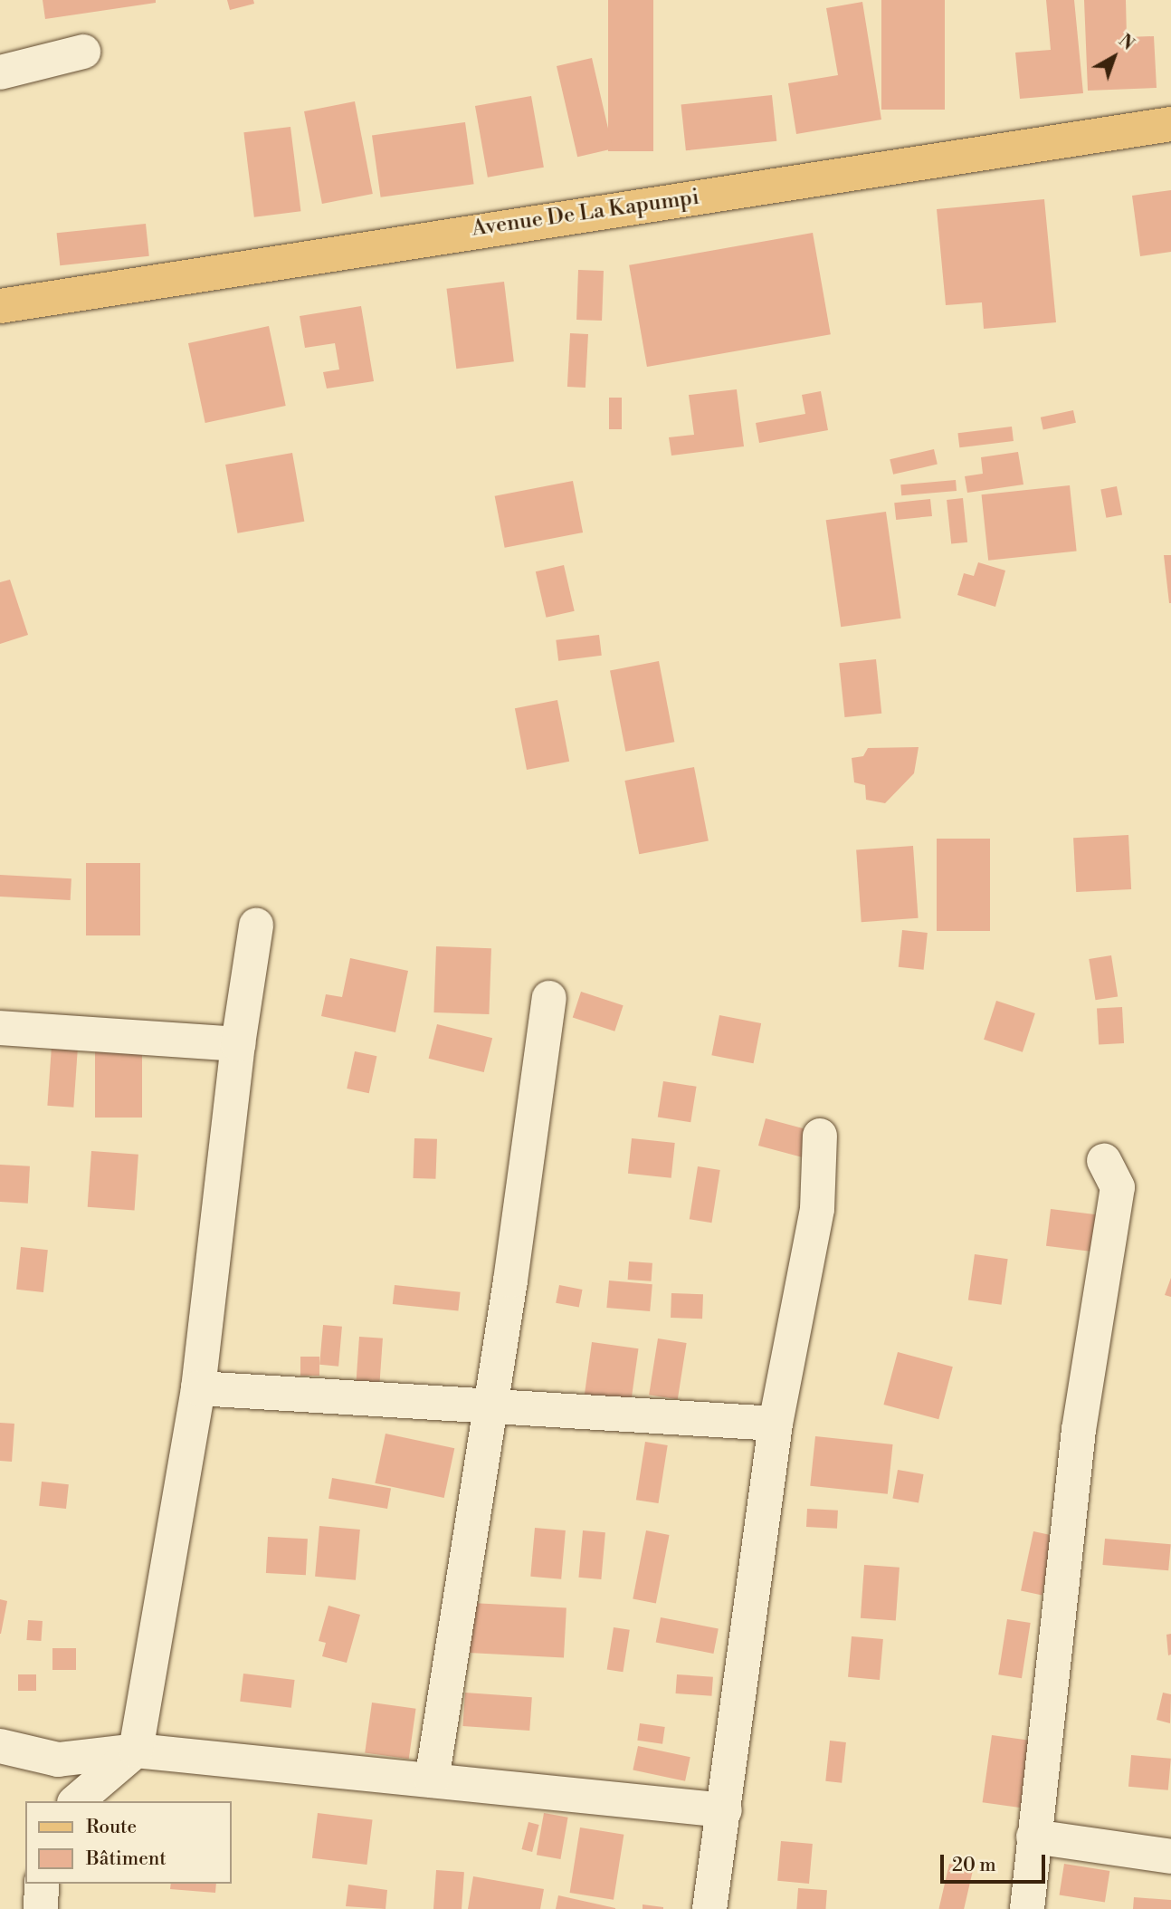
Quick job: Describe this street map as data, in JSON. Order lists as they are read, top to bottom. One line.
{"streets":{"main road":["Avenue De La Kapumpi"]},"legend":["Route","Bâtiment"],"scale_bar":"20 m","north":"top right"}
